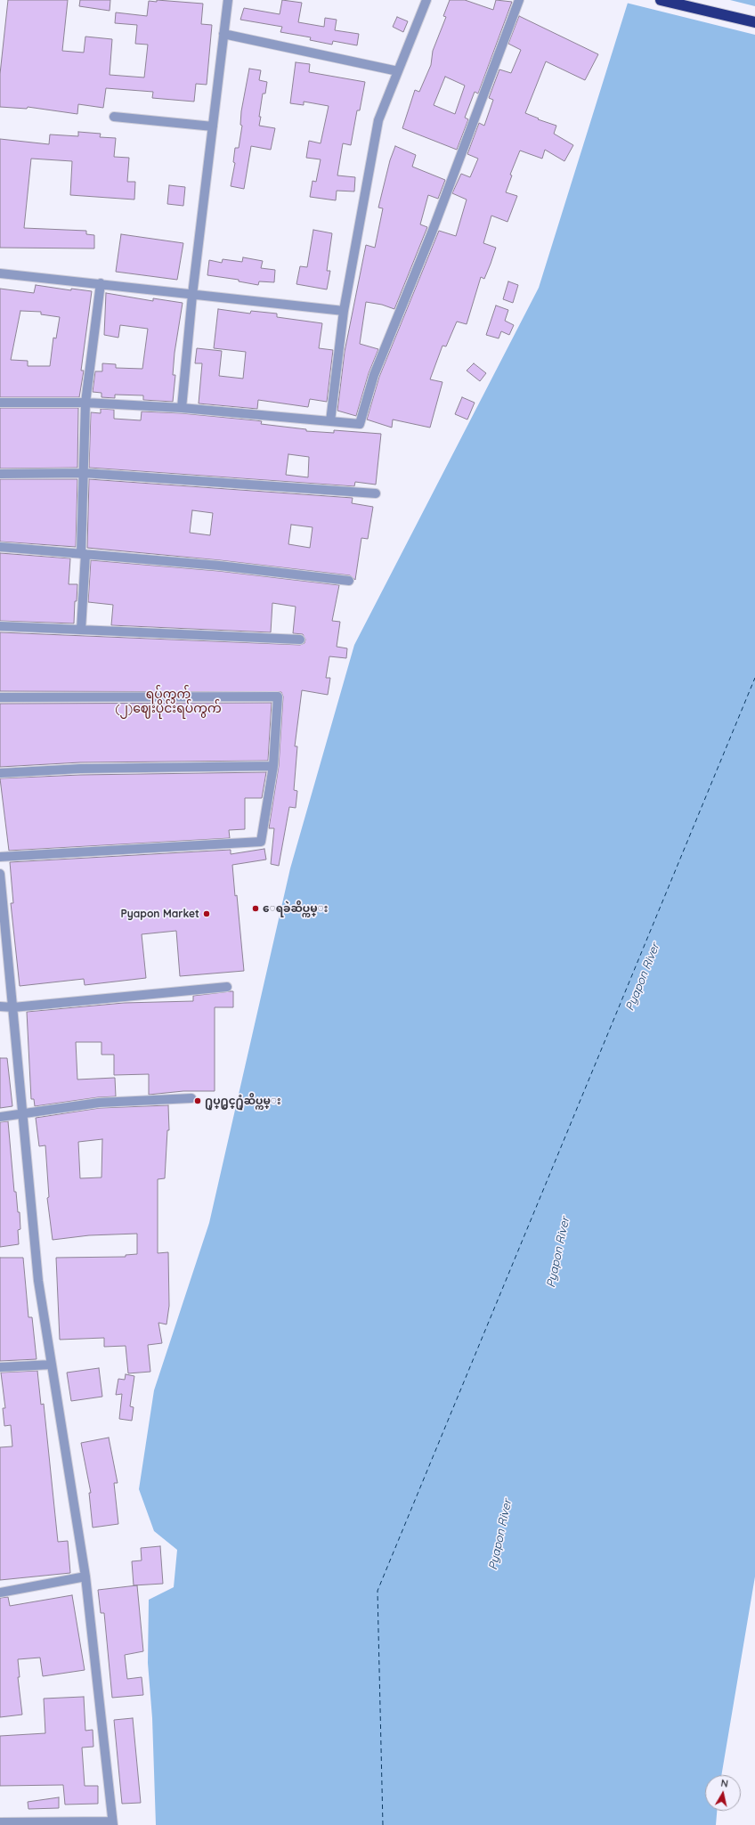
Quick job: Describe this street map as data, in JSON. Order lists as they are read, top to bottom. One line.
{"districts":["ရပ်ကွက် (၂)ဈေးပိုင်းရပ်ကွက်"],"water":["Pyapon River"],"places":["ေရခဲဆိပ္ကမ္း","Pyapon Market","႐ုပ္႐ွင္႐ုံဆိပ္ကမ္း"],"north":"top"}
